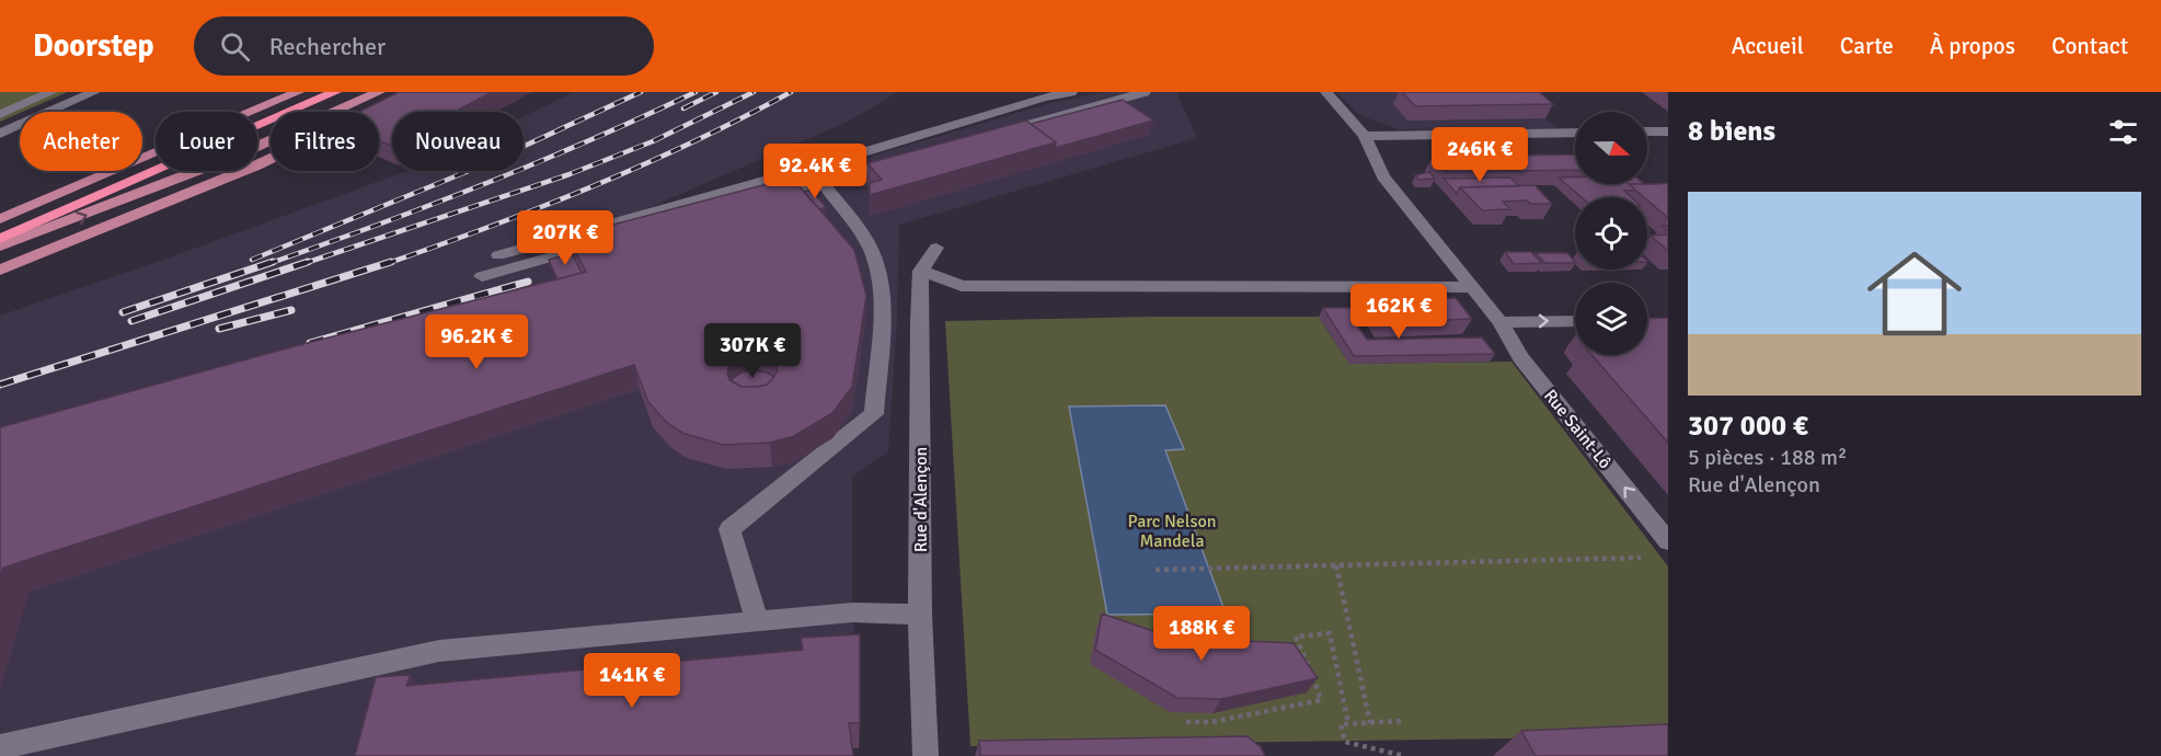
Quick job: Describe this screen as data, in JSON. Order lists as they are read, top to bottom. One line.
{"streets":{"street":["Rue Saint-Lô","Rue d'Alençon"]},"one_way":["Rue Saint-Lô"],"parks":["Parc Nelson Mandela"],"north":"right","page":{"header":"Doorstep","search":"Rechercher","nav":["Accueil","Carte","À propos","Contact"],"heading":"8 biens","chip":["Acheter","Louer","Filtres","Nouveau"],"price":["246K €","92.4K €","207K €","162K €","96.2K €","307K €","188K €","141K €"],"list":[{"name":"307 000 €","note":"5 pièces · 188 m² · Rue d'Alençon"}]}}
